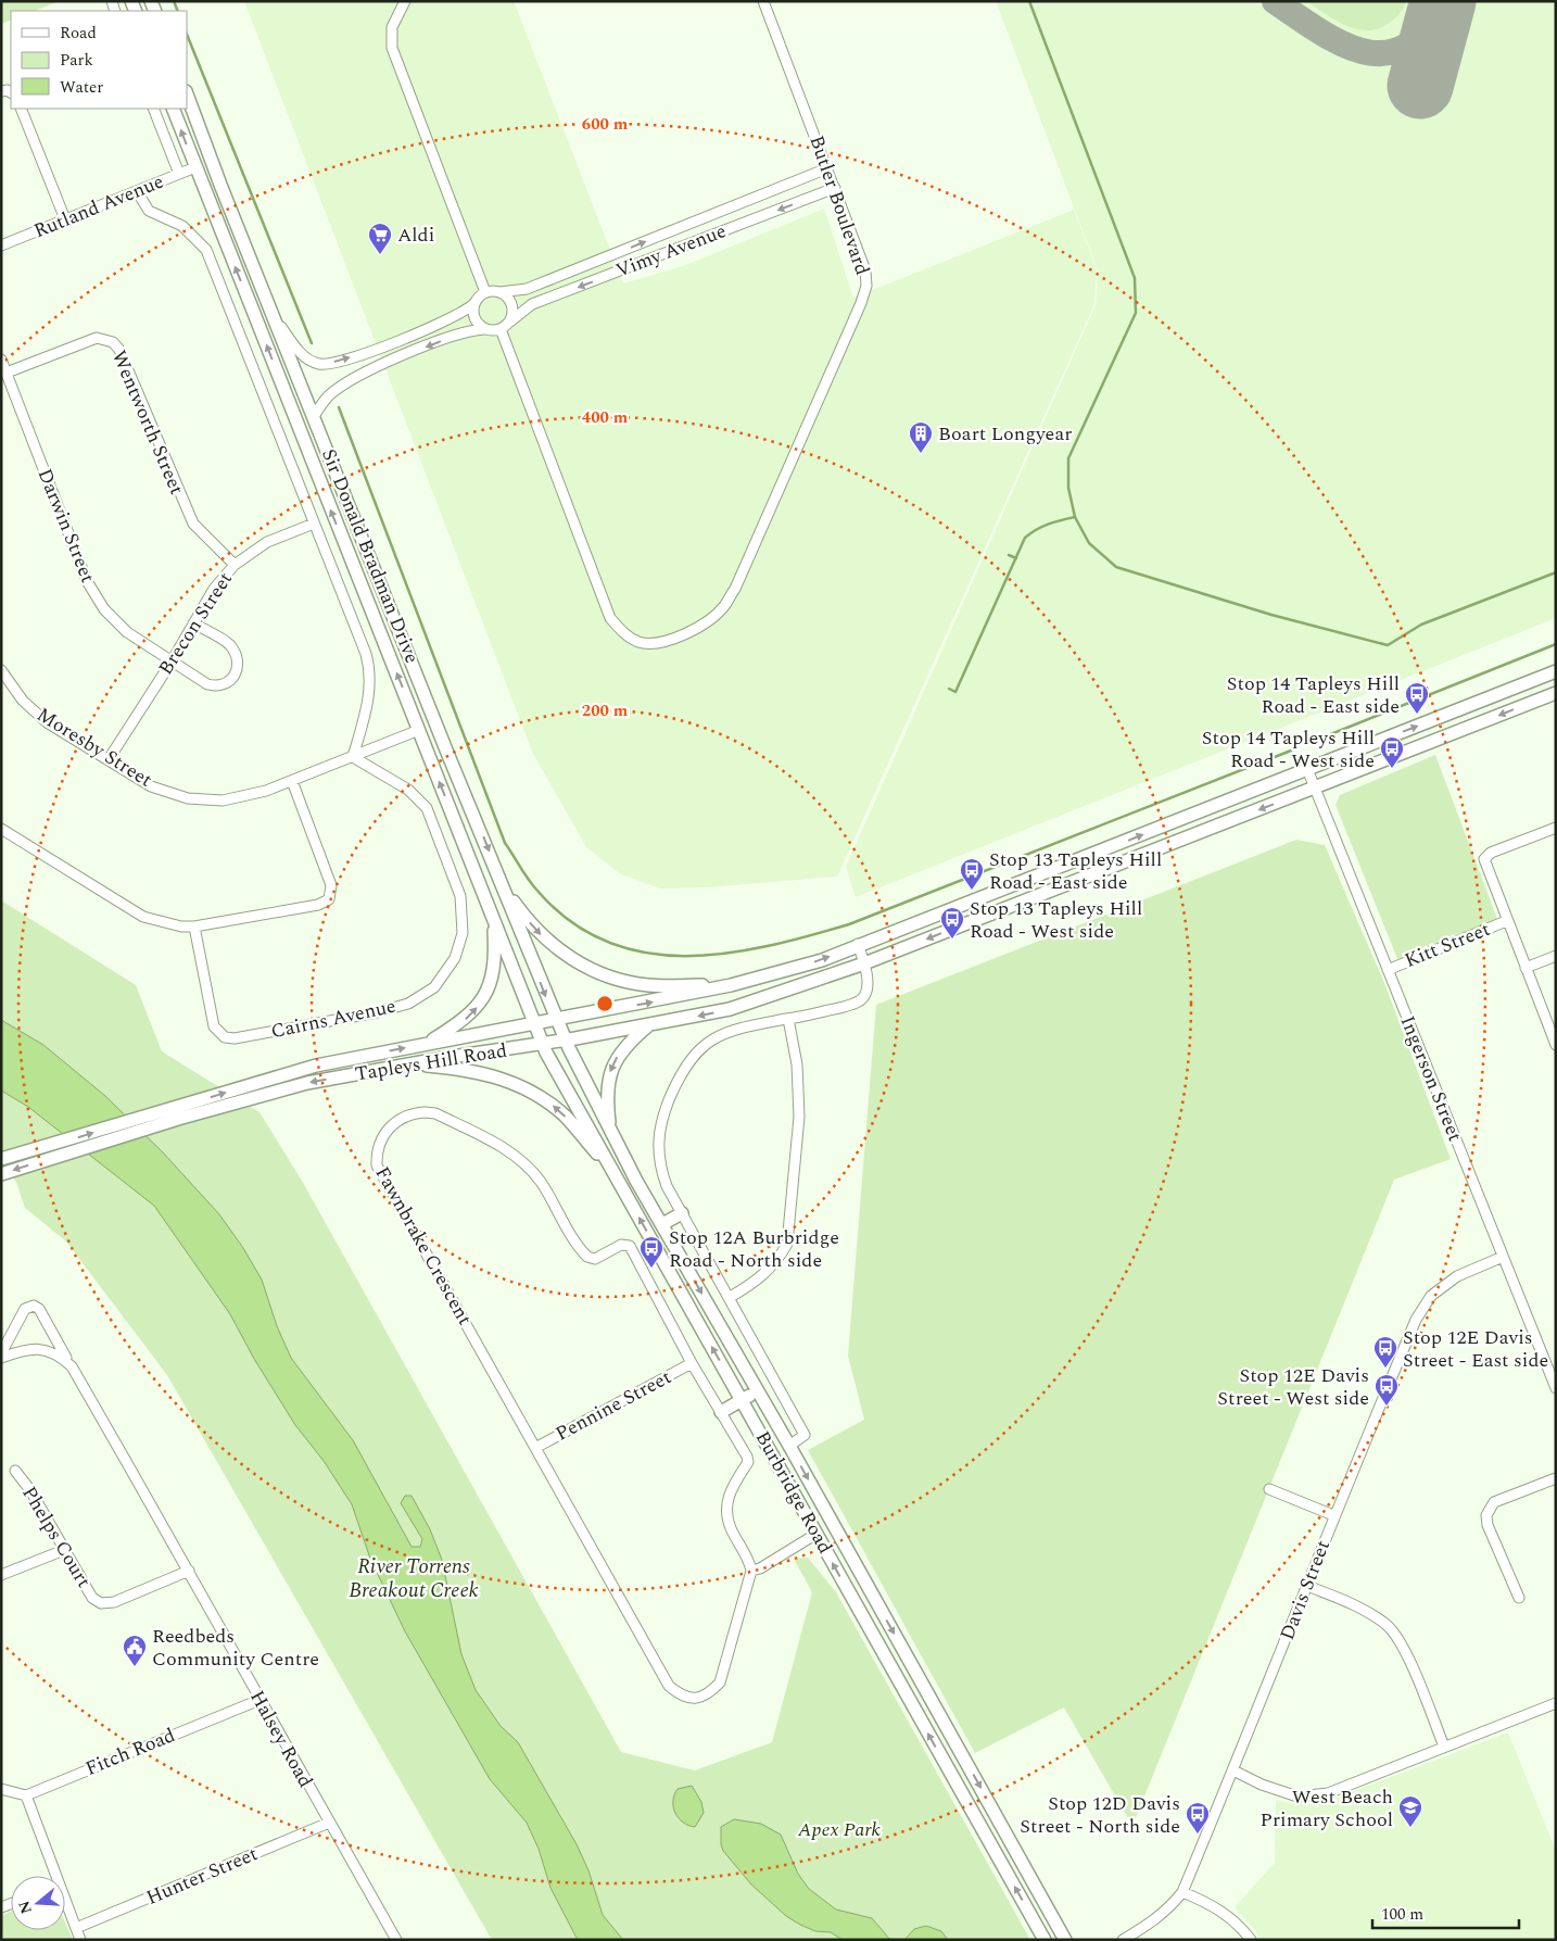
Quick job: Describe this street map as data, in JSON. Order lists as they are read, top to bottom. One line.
{"streets":{"main road":["Sir Donald Bradman Drive","Tapleys Hill Road","Burbridge Road"],"street":["Butler Boulevard","Rutland Avenue","Vimy Avenue","Wentworth Street","Darwin Street","Brecon Street","Moresby Street","Kitt Street","Cairns Avenue","Ingerson Street","Fawnbrake Crescent","Pennine Street","Phelps Court","Davis Street","Halsey Road","Fitch Road","Hunter Street"]},"crossings":[["Butler Boulevard","Vimy Avenue"],["Rutland Avenue","Sir Donald Bradman Drive"],["Wentworth Street","Darwin Street"],["Wentworth Street","Brecon Street"],["Darwin Street","Brecon Street"],["Sir Donald Bradman Drive","Brecon Street"],["Sir Donald Bradman Drive","Moresby Street"],["Sir Donald Bradman Drive","Cairns Avenue"],["Sir Donald Bradman Drive","Tapleys Hill Road"],["Sir Donald Bradman Drive","Burbridge Road"],["Brecon Street","Moresby Street"],["Moresby Street","Cairns Avenue"],["Kitt Street","Ingerson Street"],["Tapleys Hill Road","Ingerson Street"],["Tapleys Hill Road","Burbridge Road"],["Ingerson Street","Davis Street"],["Fawnbrake Crescent","Pennine Street"],["Phelps Court","Halsey Road"],["Halsey Road","Fitch Road"],["Halsey Road","Hunter Street"]],"water":["River Torrens Breakout Creek"],"parks":["Apex Park"],"places":{"supermarket":["Aldi"],"building":["Boart Longyear"],"bus stop":["Stop 14 Tapleys Hill Road - East side","Stop 14 Tapleys Hill Road - West side","Stop 13 Tapleys Hill Road - East side","Stop 13 Tapleys Hill Road - West side","Stop 12A Burbridge Road - North side","Stop 12E Davis Street - East side","Stop 12E Davis Street - West side","Stop 12D Davis Street - North side"],"public building":["Reedbeds Community Centre"],"school or university":["West Beach Primary School"]},"legend":["Road","Park","Water"],"scale_bar":"100 m","north":"left","rings":["600 m","400 m","200 m"]}
